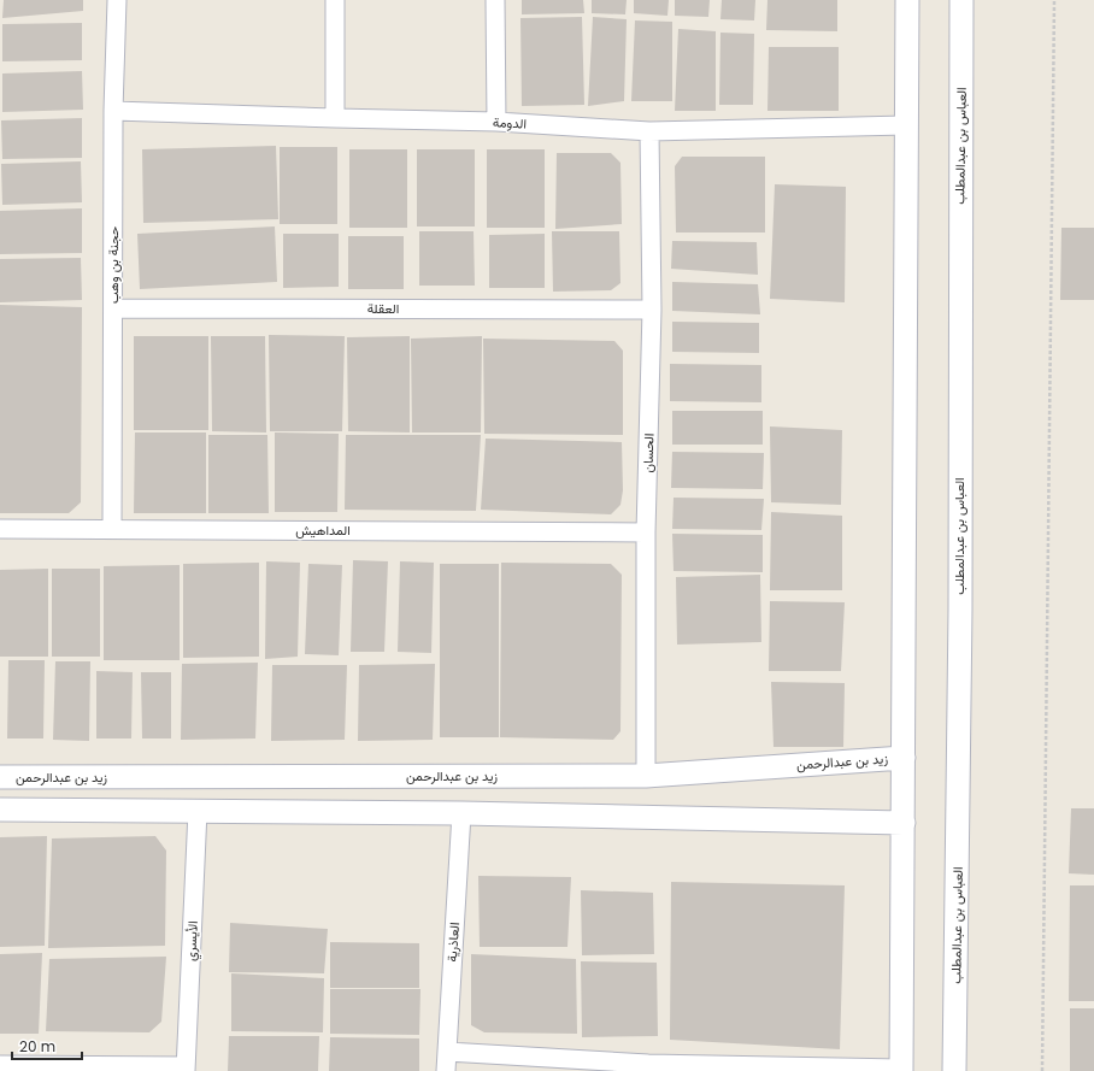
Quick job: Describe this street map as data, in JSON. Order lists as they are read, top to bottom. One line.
{"streets":{"street":["الدومة","العباس بن عبدالمطلب","حجنة بن وهب","العقلة","الحسان","المداهيش","زيد بن عبدالرحمن","الأيسري","العاذرية"]},"crossings":[["الدومة","حجنة بن وهب"],["الدومة","الحسان"],["حجنة بن وهب","العقلة"],["حجنة بن وهب","المداهيش"],["العقلة","الحسان"],["الحسان","المداهيش"],["الحسان","زيد بن عبدالرحمن"]],"scale_bar":"20 m"}
